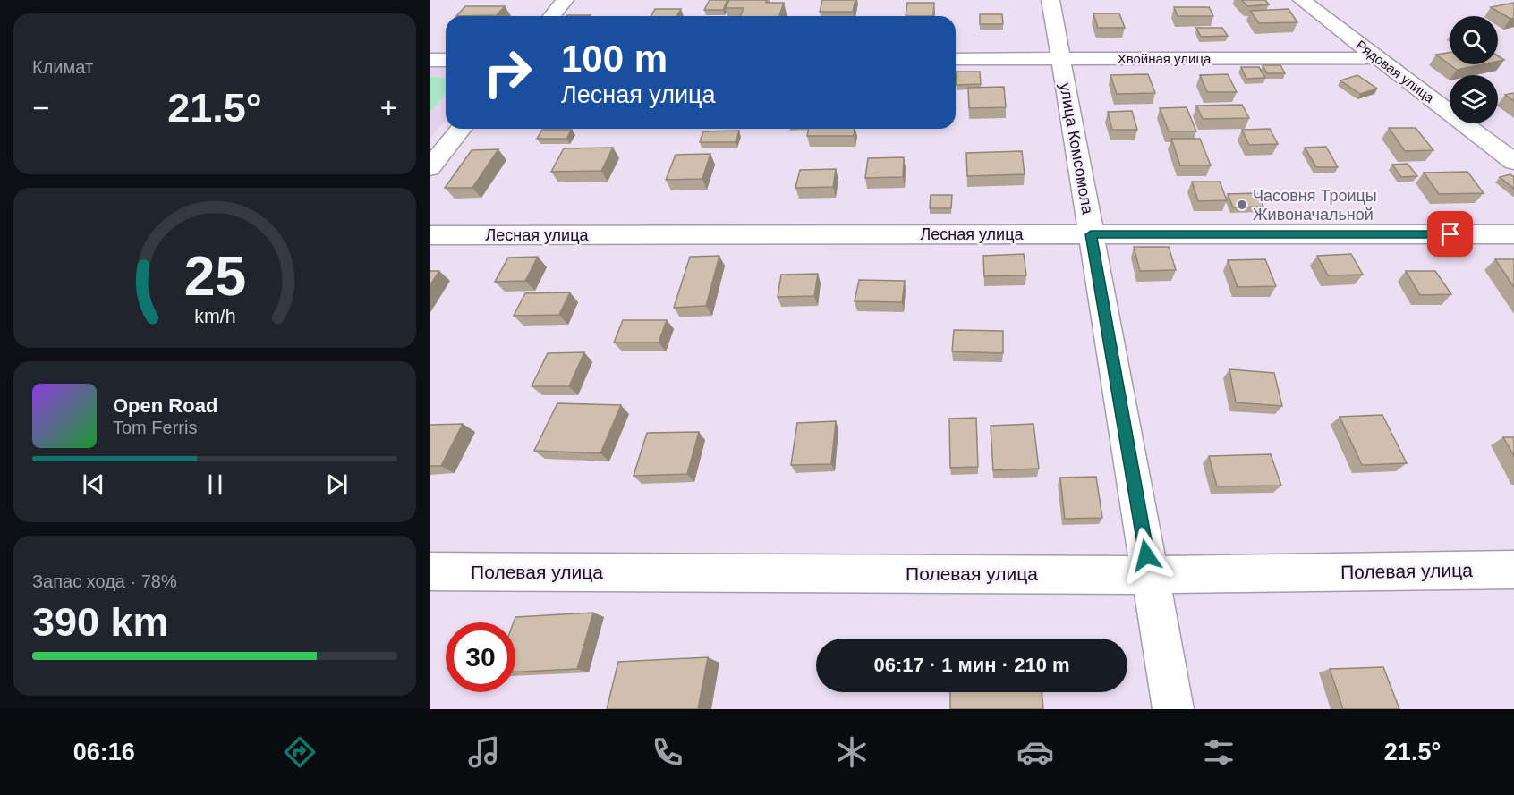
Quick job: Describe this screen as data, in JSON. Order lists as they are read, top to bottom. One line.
{"streets":{"street":["Хвойная улица","Рядовая улица","улица Комсомола","Лесная улица","Полевая улица"]},"crossings":[["Хвойная улица","Рядовая улица"],["Хвойная улица","улица Комсомола"],["улица Комсомола","Лесная улица"],["улица Комсомола","Полевая улица"]],"places":["Часовня Троицы Живоначальной"],"page":{"tile":["Климат",["Запас хода · 78%","390 km"]],"turn":["100 m","Лесная улица"],"heat":["−","21.5°","+"],"song":["Open Road","Tom Ferris"],"limit":"30","trip":"06:17 · 1 мин · 210 m","tabs":["06:16","21.5°"],"gauge":["25","km/h"]}}
